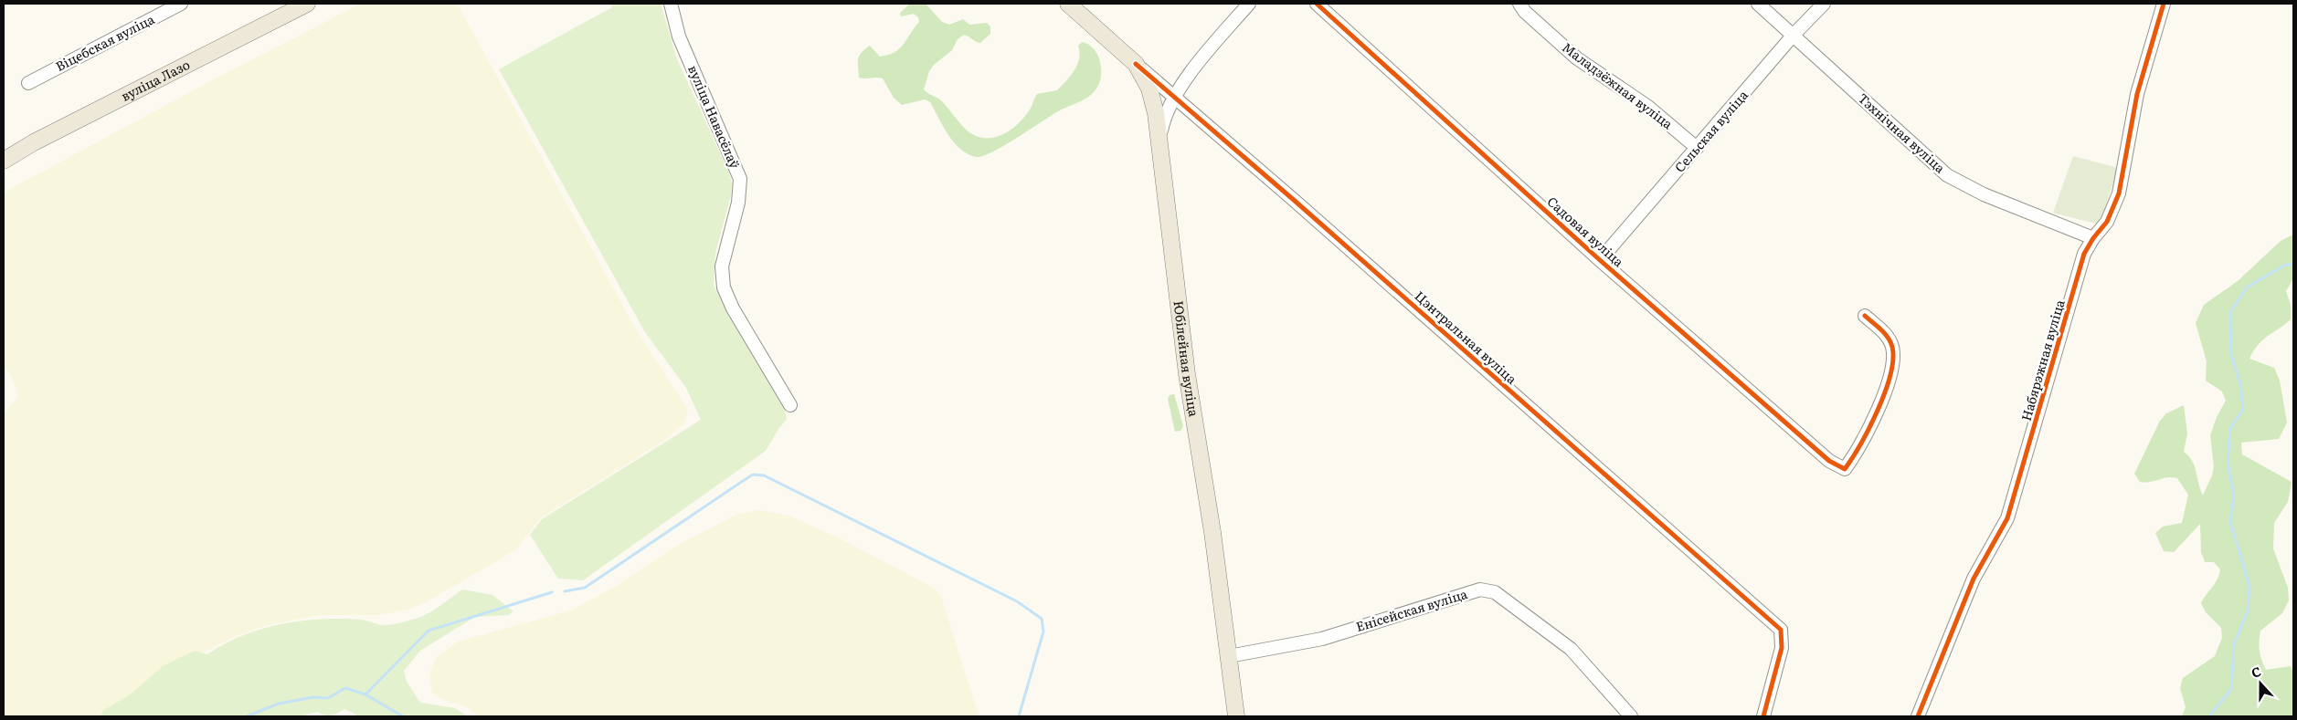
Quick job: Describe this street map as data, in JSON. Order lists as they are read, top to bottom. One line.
{"streets":{"main road":["вуліца Лазо","Цэнтральная вуліца","Юбілейная вуліца"],"street":["Віцебская вуліца","Маладзёжная вуліца","вуліца Навасёлаў","Сельская вуліца","Тэхнічная вуліца","Садовая вуліца","Набярэжная вуліца","Енісейская вуліца"]},"crossings":[["Маладзёжная вуліца","Сельская вуліца"],["Сельская вуліца","Тэхнічная вуліца"],["Сельская вуліца","Садовая вуліца"],["Тэхнічная вуліца","Набярэжная вуліца"],["Цэнтральная вуліца","Юбілейная вуліца"],["Юбілейная вуліца","Енісейская вуліца"]],"north":"top"}
